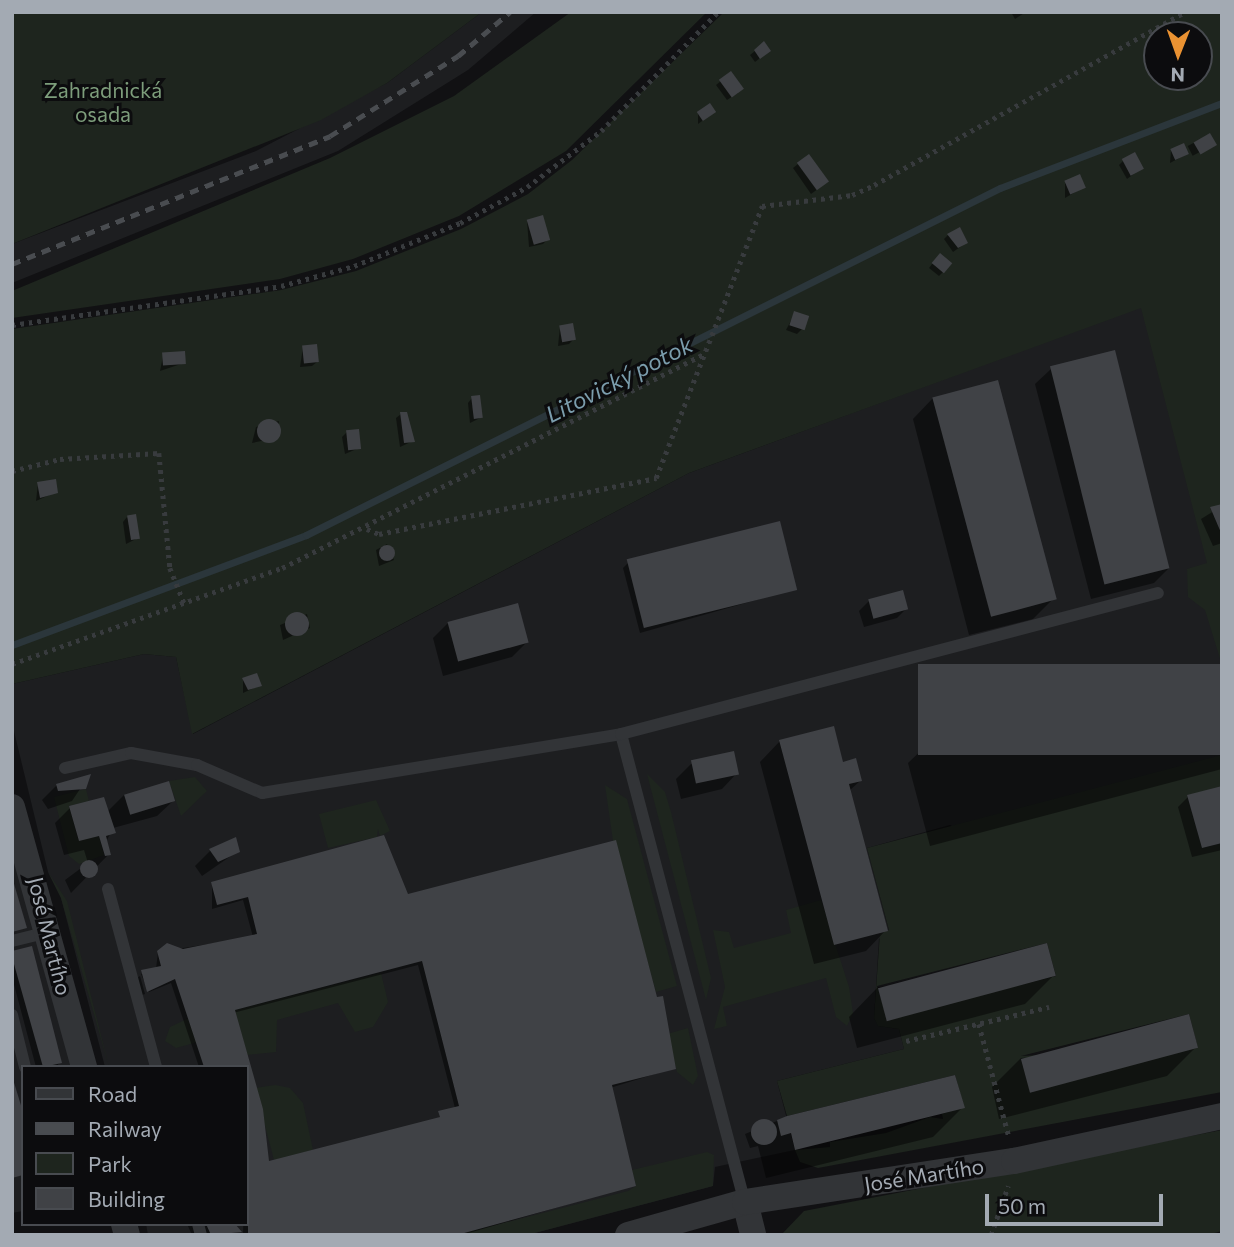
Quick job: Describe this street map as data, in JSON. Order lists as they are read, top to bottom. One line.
{"streets":{"street":["José Martího"]},"water":["Litovický potok"],"parks":["Zahradnická osada"],"legend":["Road","Railway","Park","Building"],"scale_bar":"50 m","north":"bottom"}
